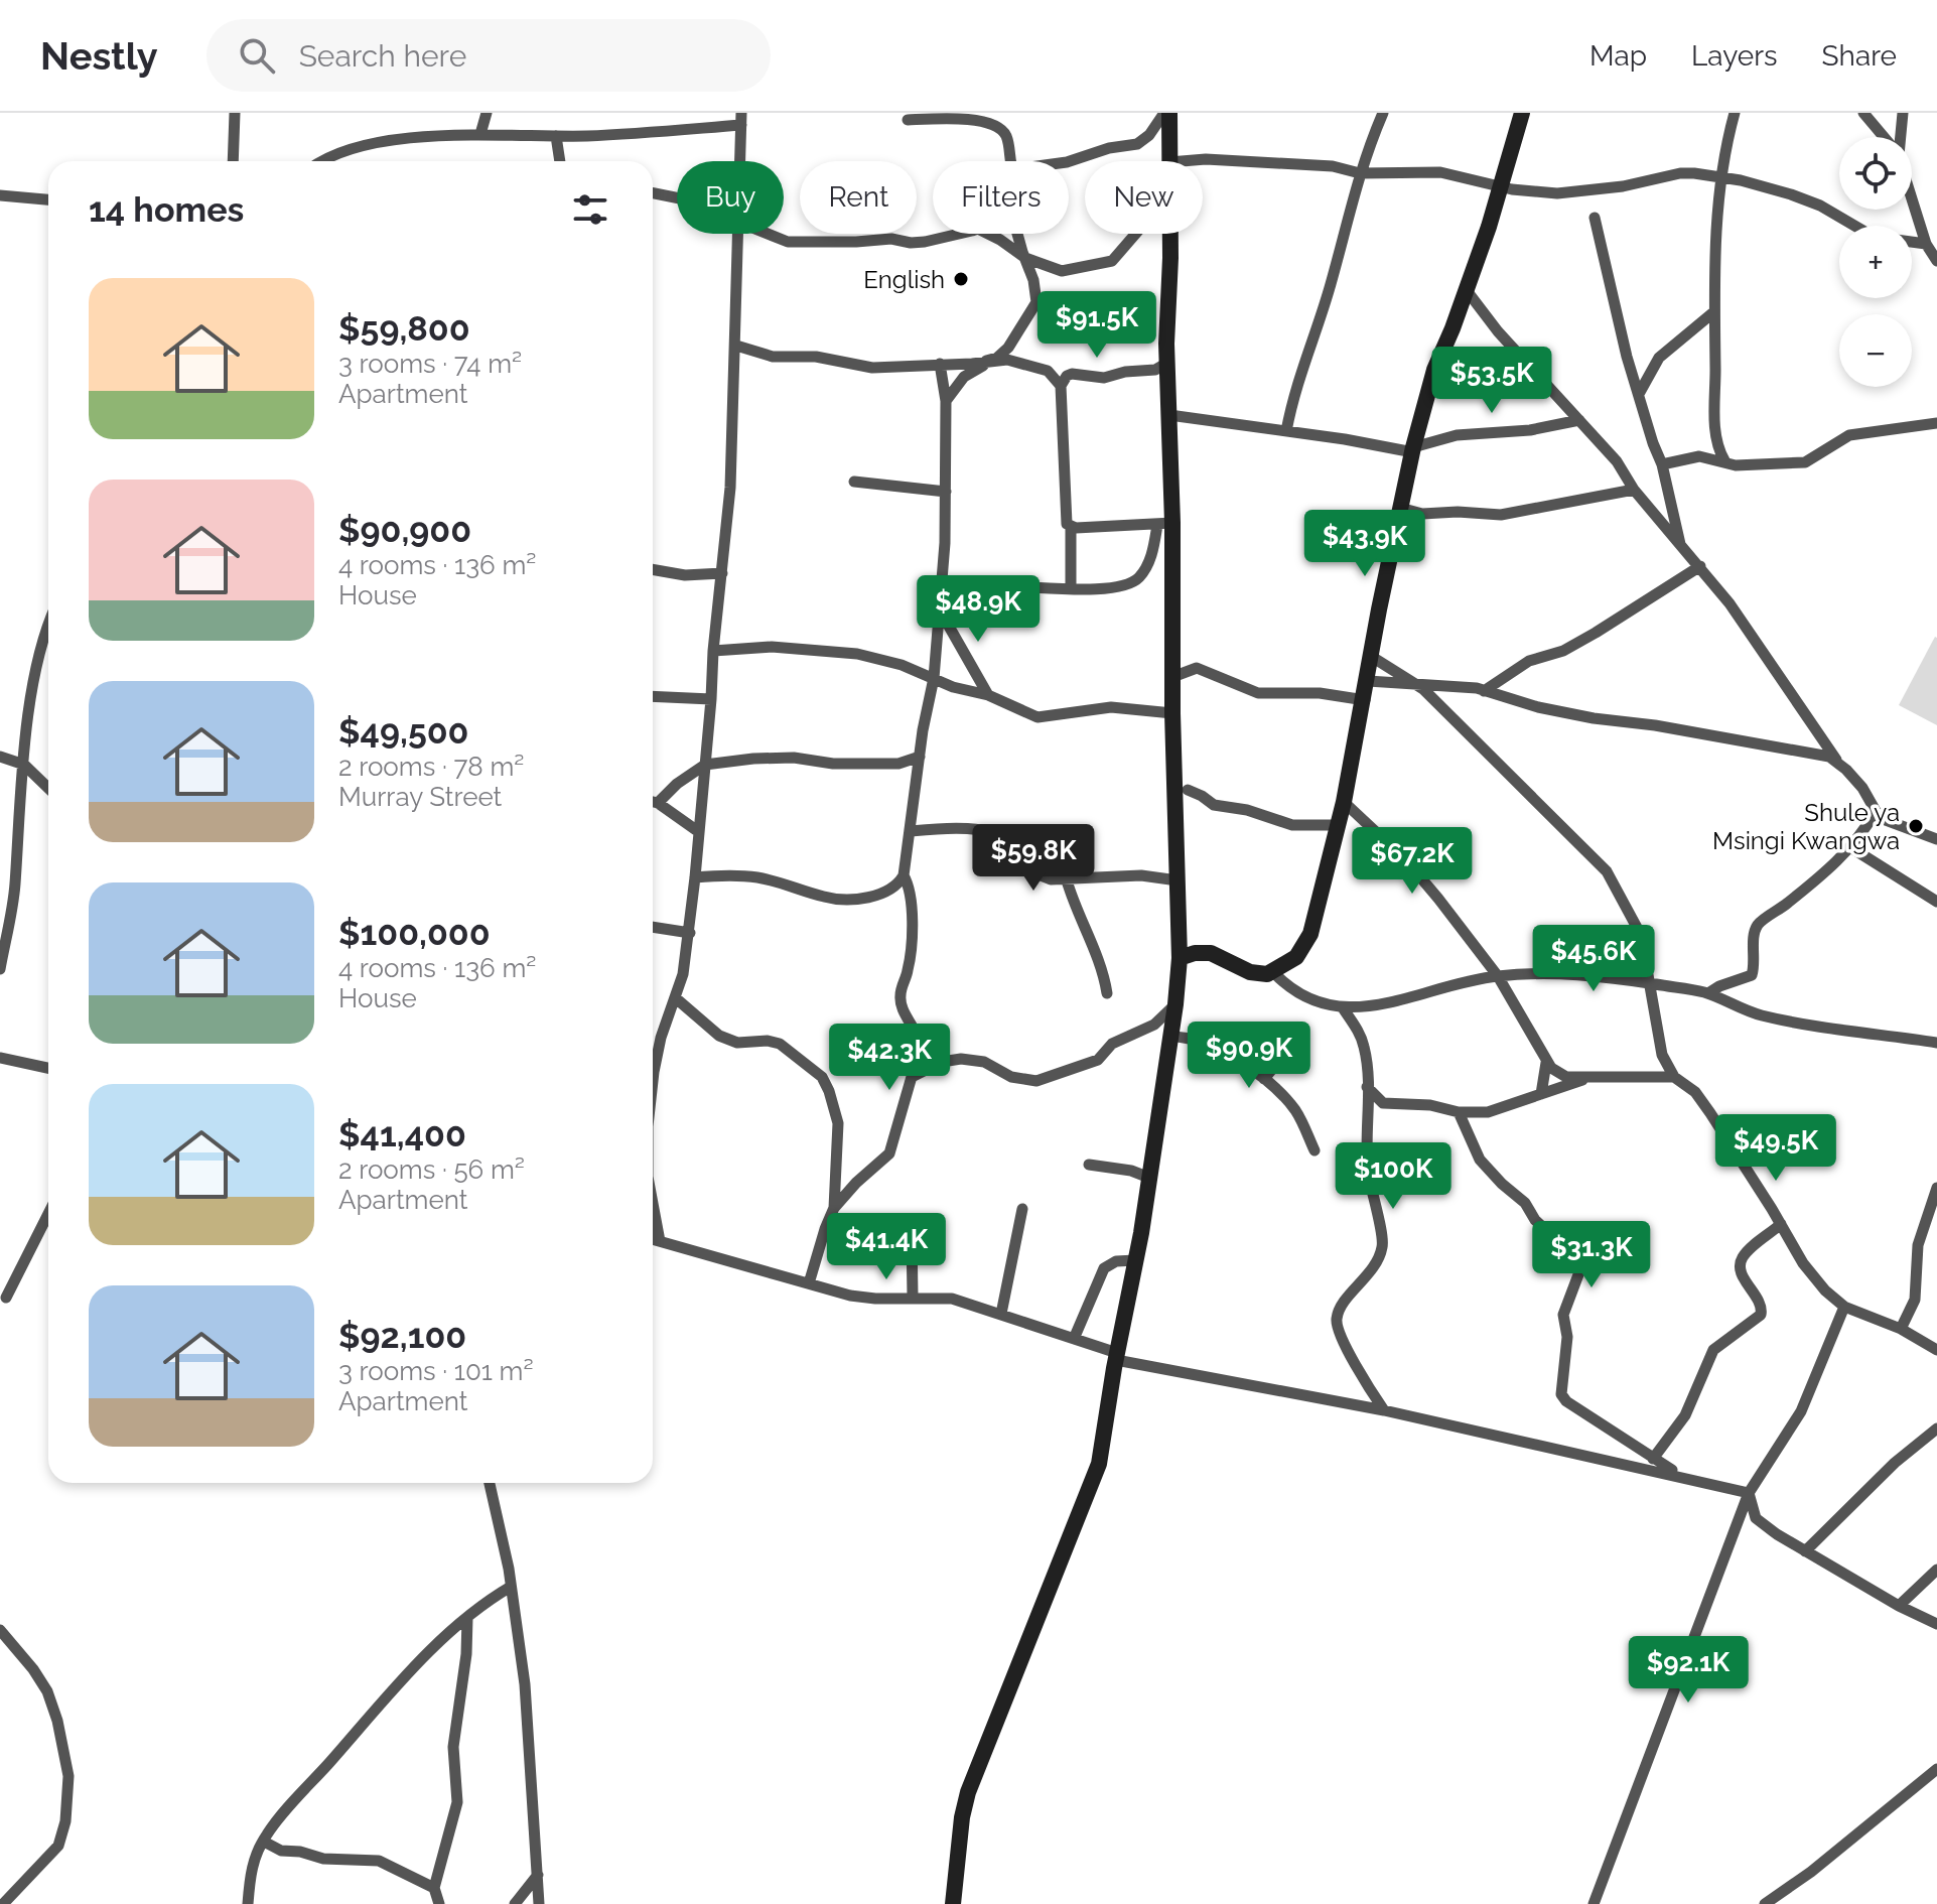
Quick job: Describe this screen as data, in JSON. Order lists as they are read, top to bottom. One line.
{"places":["English","Shule ya Msingi Kwangwa"],"page":{"header":"Nestly","search":"Search here","nav":["Map","Layers","Share"],"map_buttons":["+","−"],"chip":["Buy","Rent","Filters","New"],"heading":"14 homes","list":[{"name":"$59,800","note":"3 rooms · 74 m² · Apartment"},{"name":"$90,900","note":"4 rooms · 136 m² · House"},{"name":"$49,500","note":"2 rooms · 78 m² · Murray Street"},{"name":"$100,000","note":"4 rooms · 136 m² · House"},{"name":"$41,400","note":"2 rooms · 56 m² · Apartment"},{"name":"$92,100","note":"3 rooms · 101 m² · Apartment"}],"price":["$91.5K","$53.5K","$43.9K","$48.9K","$59.8K","$67.2K","$45.6K","$90.9K","$42.3K","$49.5K","$100K","$41.4K","$31.3K","$92.1K"]}}
